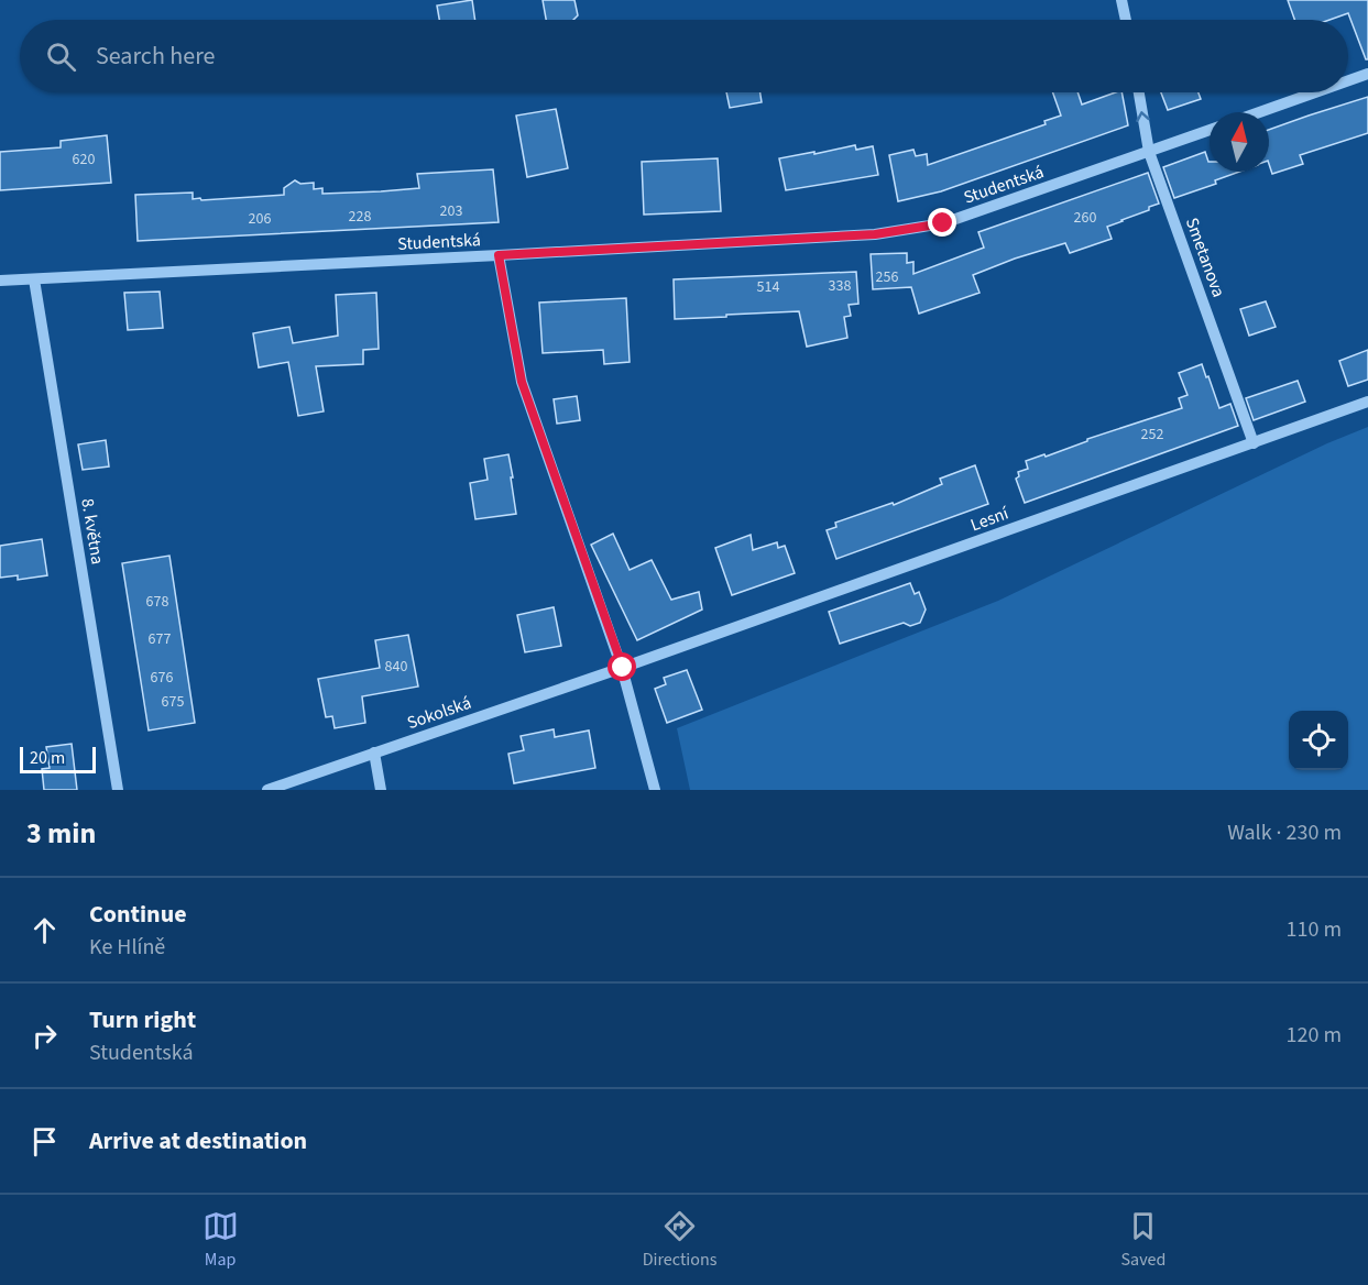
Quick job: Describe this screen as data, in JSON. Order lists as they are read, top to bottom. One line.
{"streets":{"street":["Studentská","Smetanova","Lesní","8. května","Sokolská"]},"crossings":[["Studentská","Smetanova"],["Studentská","8. května"],["Smetanova","Lesní"],["Lesní","Sokolská"]],"house_numbers":["620","203","228","260","206","256","338","514","252","678","677","840","676","675"],"scale_bar":"20 m","north":"top","page":{"search":"Search here","scale":"20 m","heading":["3 min","Walk · 230 m"],"list":[["Continue","Ke Hlíně","110 m"],["Turn right","Studentská","120 m"],"Arrive at destination"],"nav":["Map","Directions","Saved"]}}
